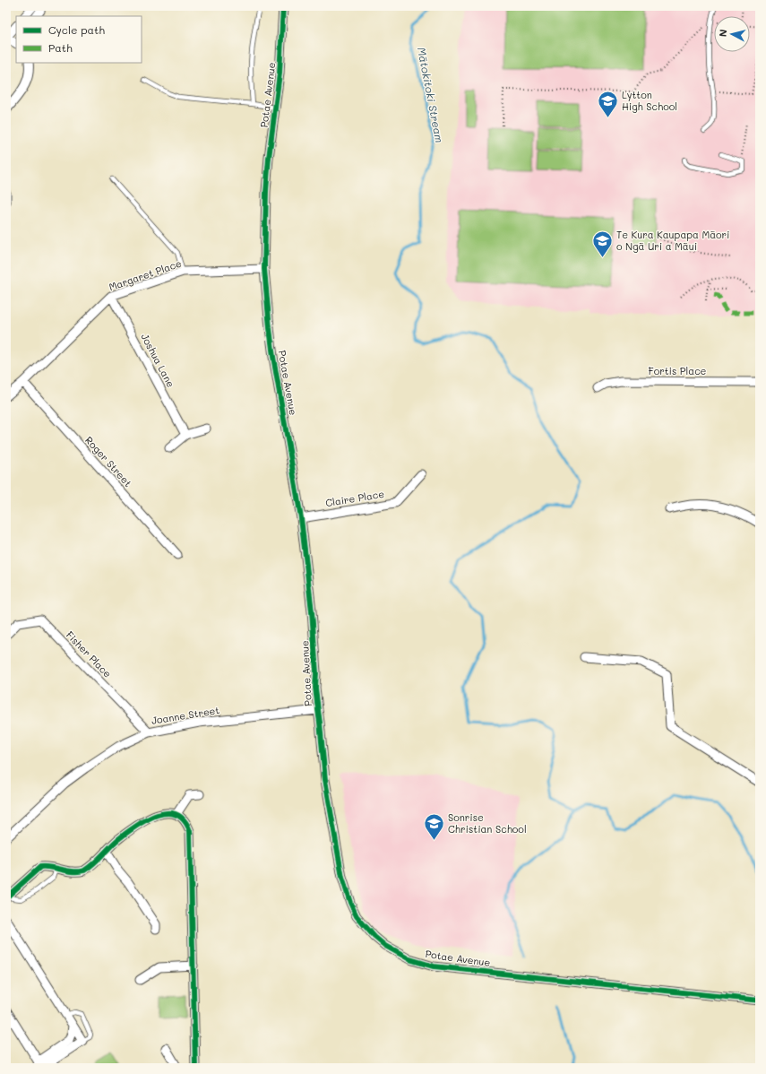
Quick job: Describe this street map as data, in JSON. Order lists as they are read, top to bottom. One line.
{"streets":{"street":["Potae Avenue","Margaret Place","Joshua Lane","Fortis Place","Roger Street","Claire Place","Fisher Place","Joanne Street"]},"crossings":[["Potae Avenue","Margaret Place"],["Potae Avenue","Claire Place"],["Potae Avenue","Joanne Street"],["Margaret Place","Joshua Lane"],["Margaret Place","Roger Street"],["Fisher Place","Joanne Street"]],"water":["Mātokitoki Stream"],"places":{"school or university":["Lytton High School","Te Kura Kaupapa Māori o Ngā Uri a Māui","Sonrise Christian School"]},"legend":["Cycle path","Path"],"north":"left"}
